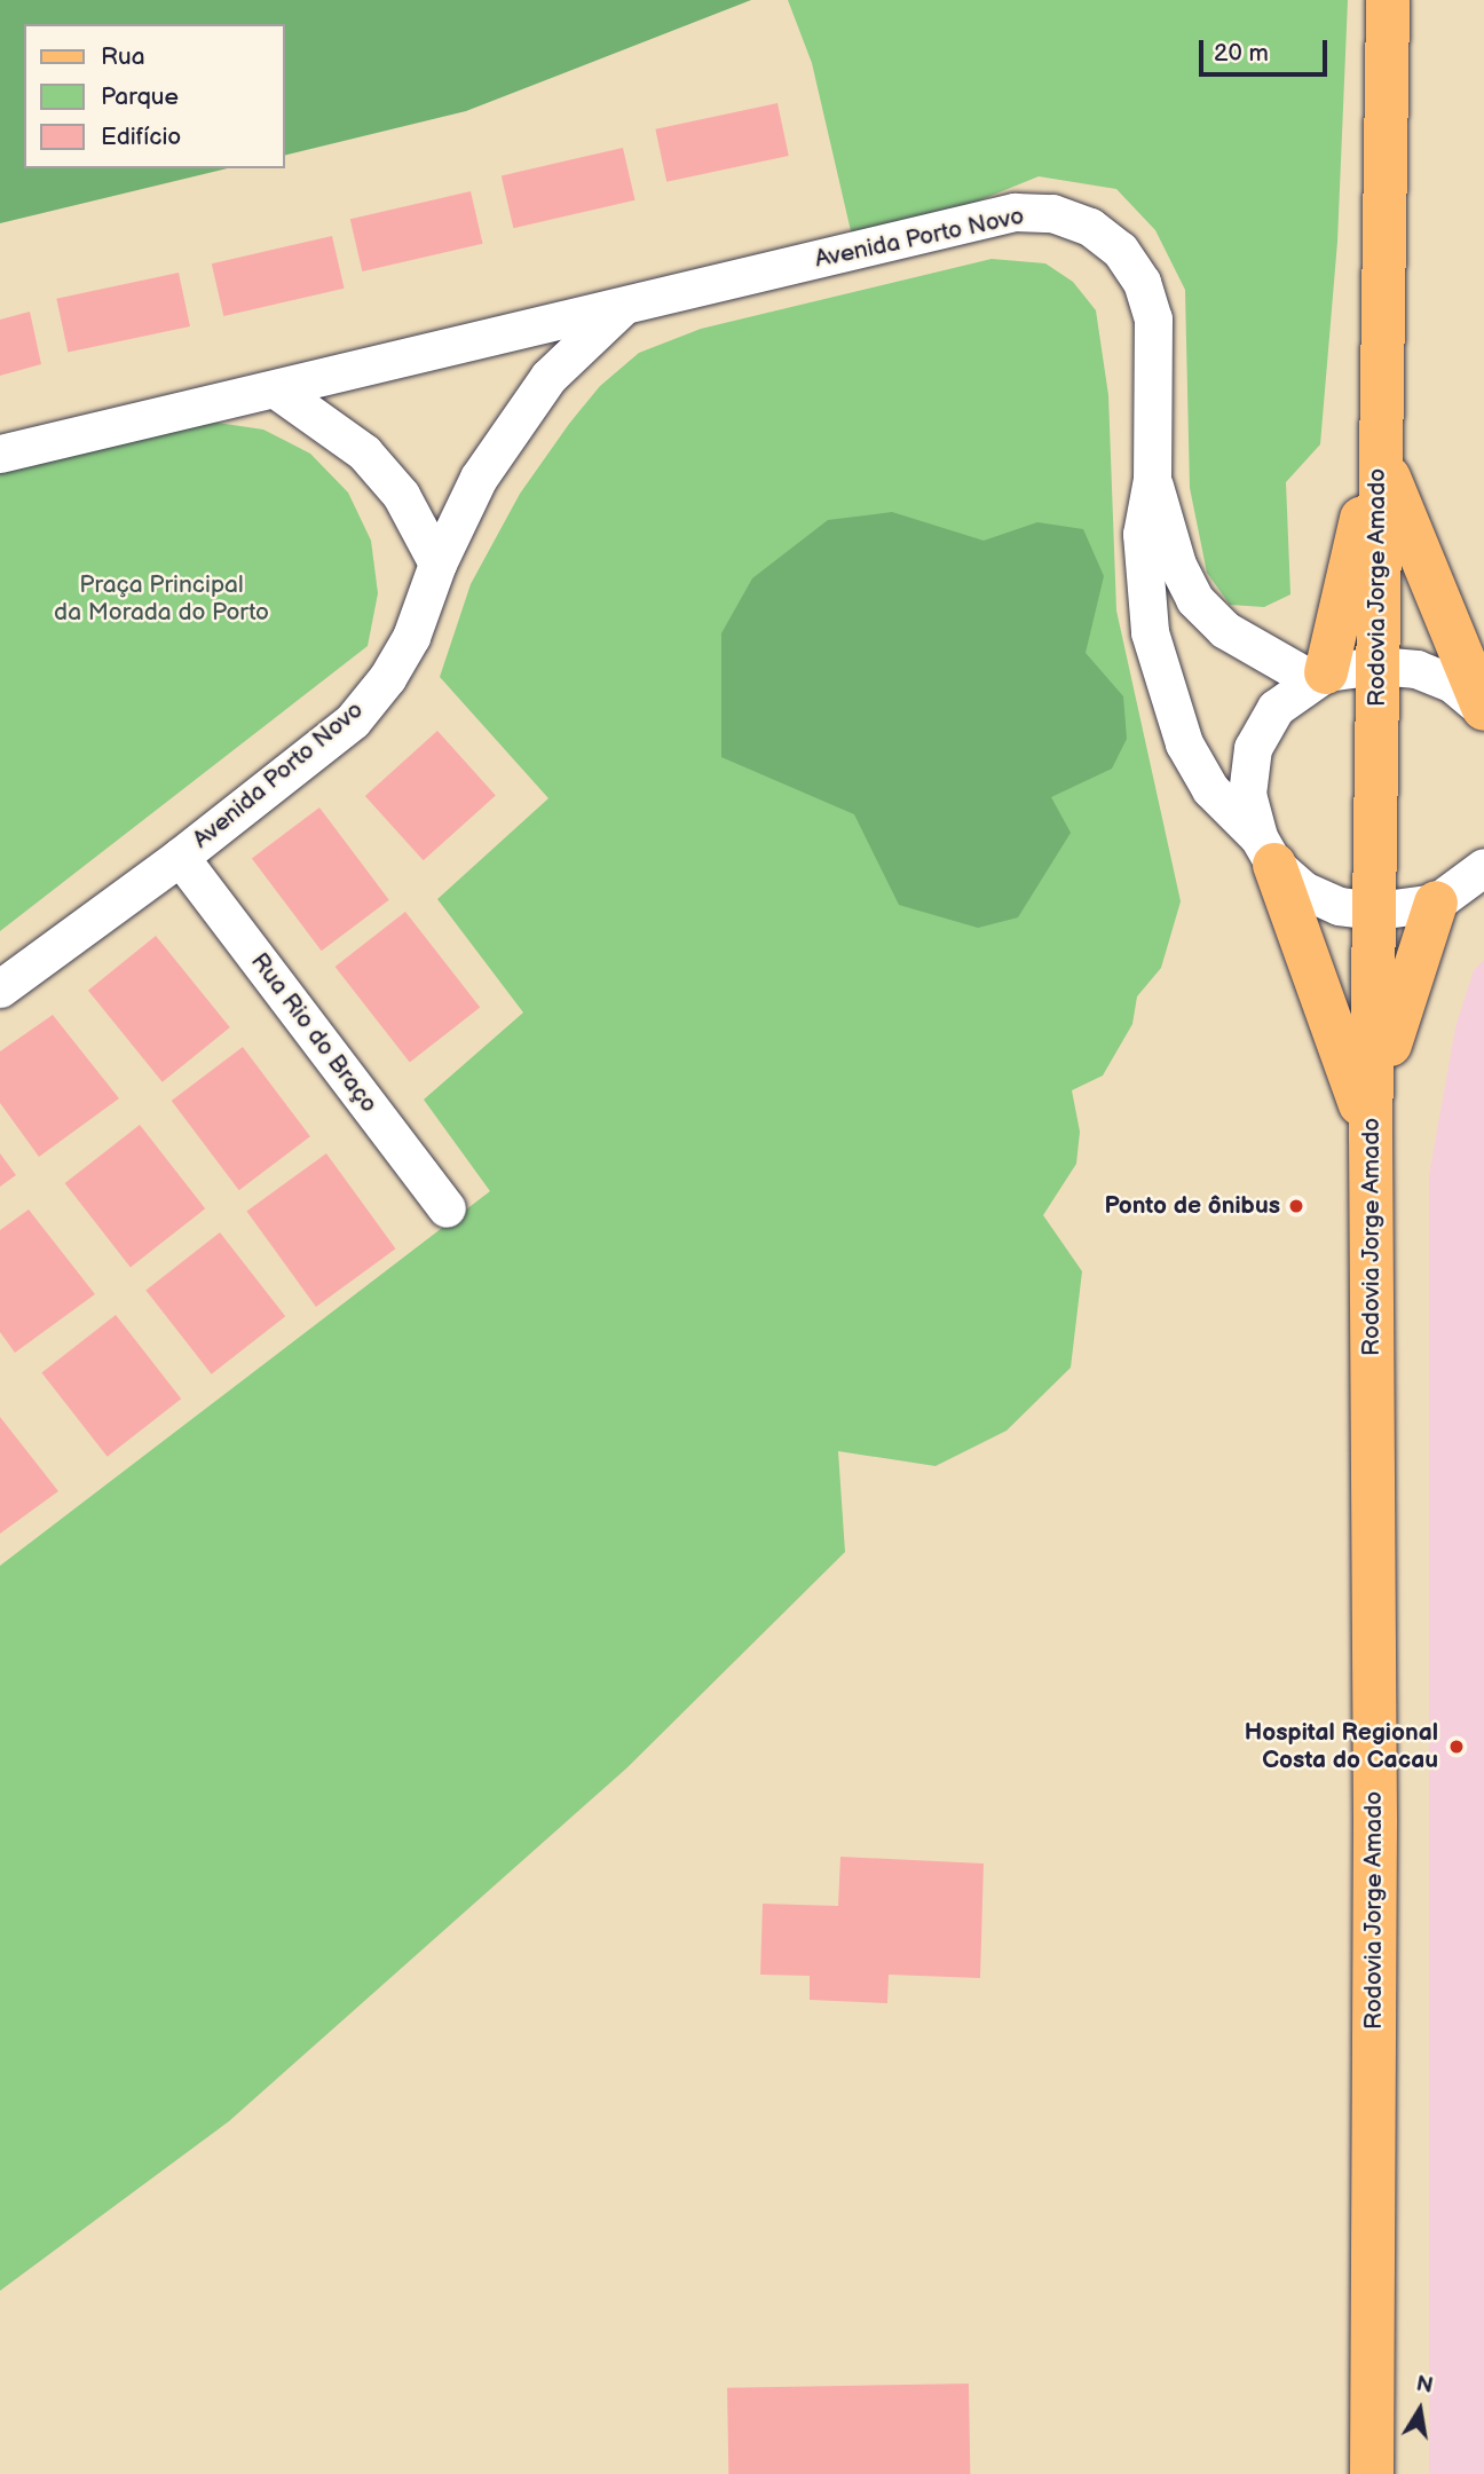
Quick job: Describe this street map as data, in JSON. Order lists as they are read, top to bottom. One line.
{"streets":{"main road":["Rodovia Jorge Amado"],"street":["Avenida Porto Novo","Rua Rio do Braço"]},"crossings":[["Avenida Porto Novo","Rua Rio do Braço"]],"parks":["Praça Principal da Morada do Porto"],"places":["Ponto de ônibus","Hospital Regional Costa do Cacau"],"legend":["Rua","Parque","Edifício"],"scale_bar":"20 m","north":"top"}
